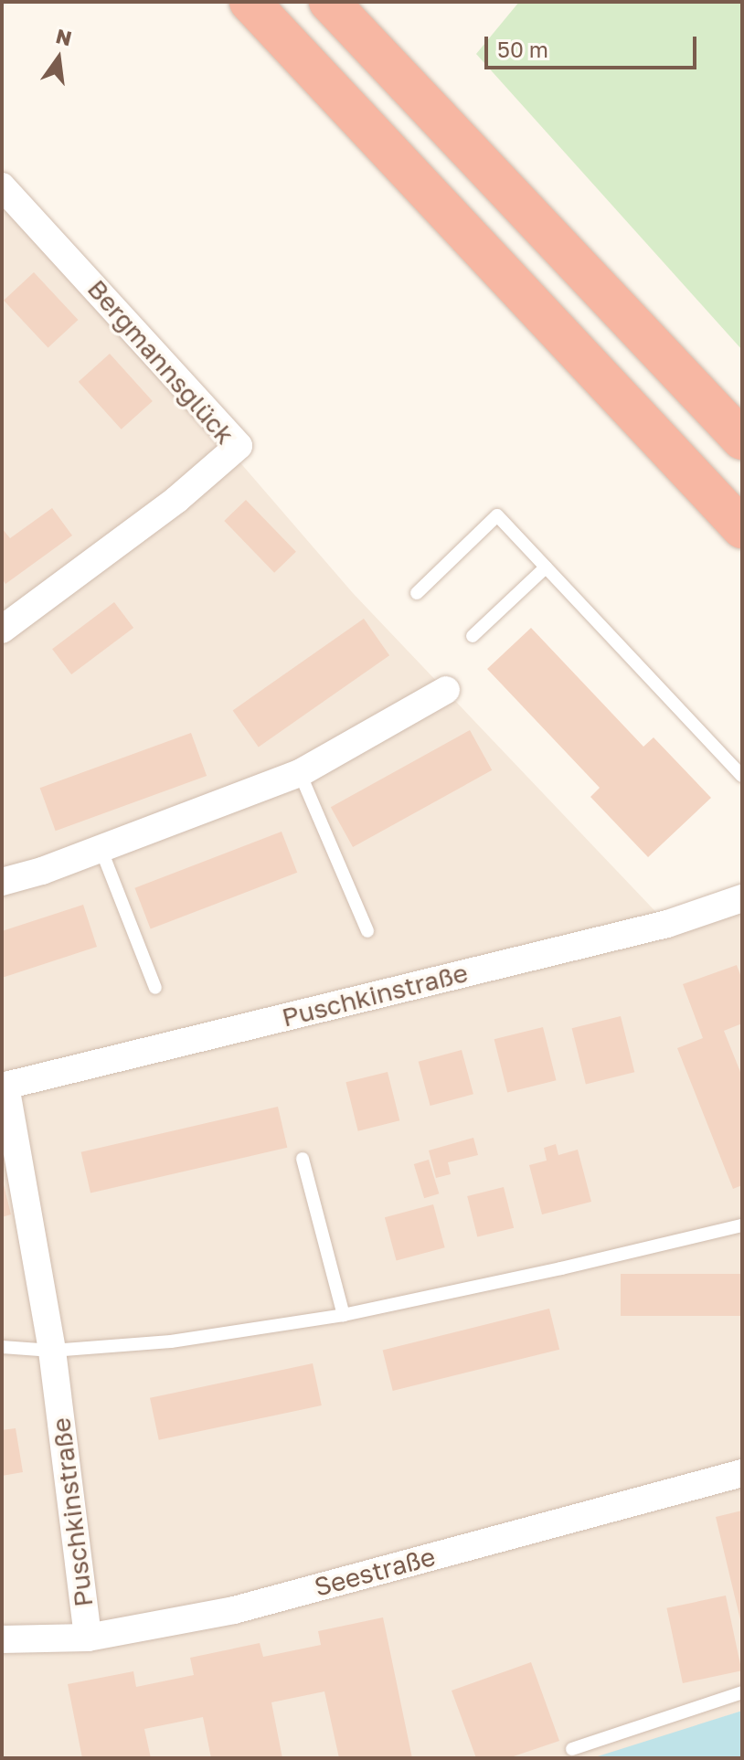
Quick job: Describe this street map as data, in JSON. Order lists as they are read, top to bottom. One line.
{"streets":{"street":["Bergmannsglück","Puschkinstraße","Seestraße"]},"crossings":[["Puschkinstraße","Seestraße"]],"scale_bar":"50 m","north":"top"}
